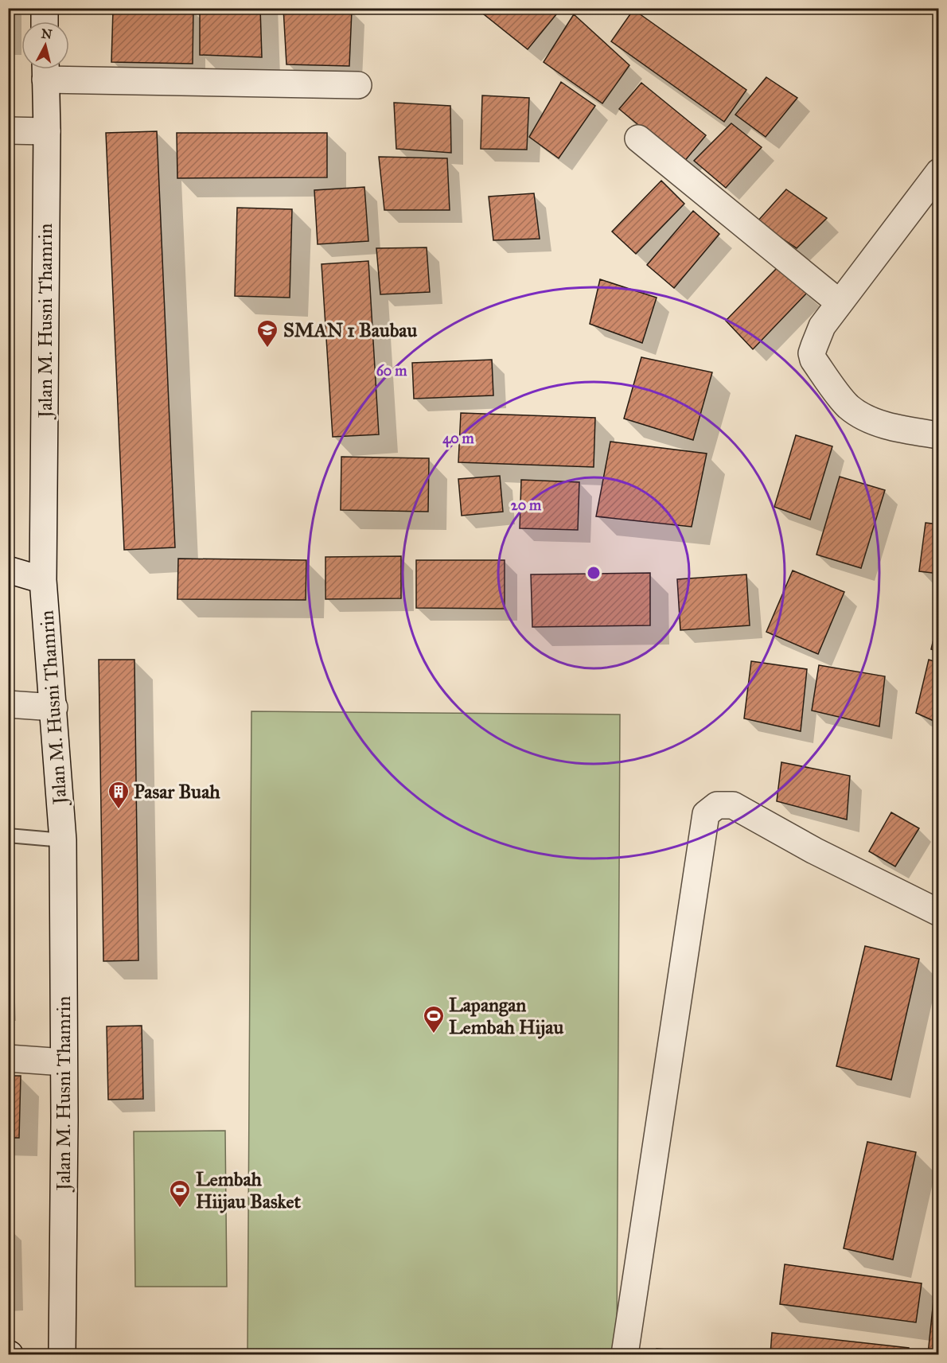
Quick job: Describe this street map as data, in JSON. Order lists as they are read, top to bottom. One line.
{"streets":{"street":["Jalan M. Husni Thamrin"]},"places":{"school or university":["SMAN 1 Baubau"],"building":["Pasar Buah"],"sports":["Lapangan Lembah Hijau","Lembah Hiijau Basket"]},"north":"top","rings":["60 m","40 m","20 m"]}
